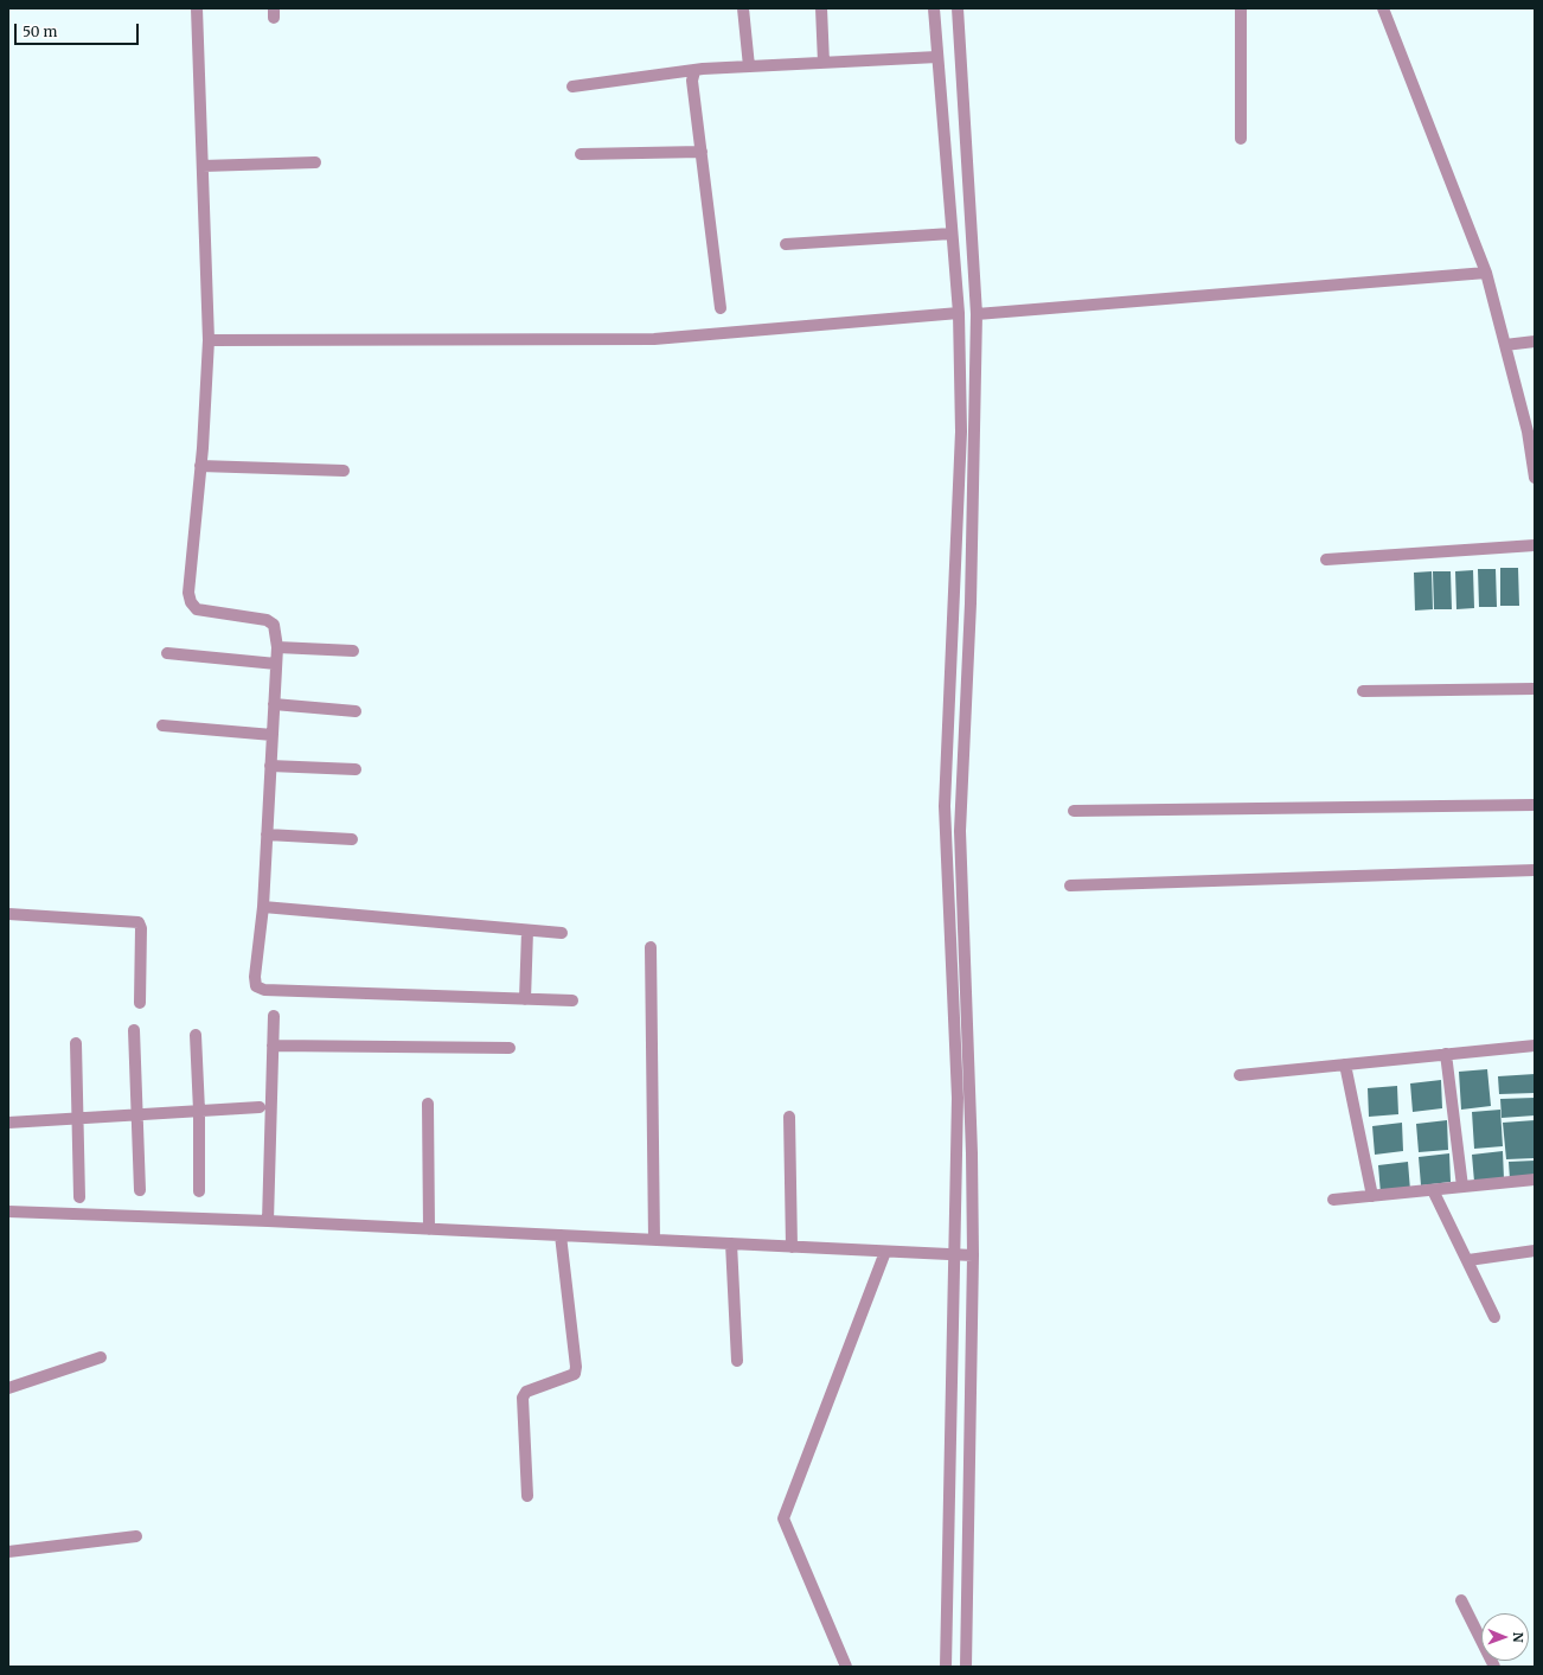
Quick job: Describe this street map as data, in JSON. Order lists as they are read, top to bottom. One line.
{"scale_bar":"50 m","north":"right"}
